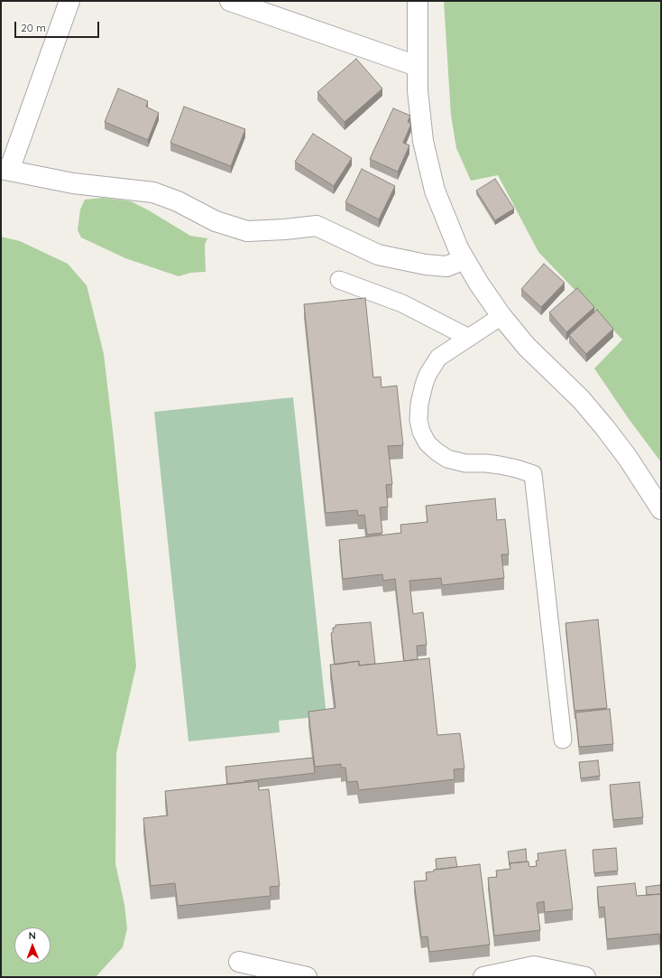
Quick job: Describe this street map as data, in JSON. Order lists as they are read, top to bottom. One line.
{"scale_bar":"20 m","north":"top"}
